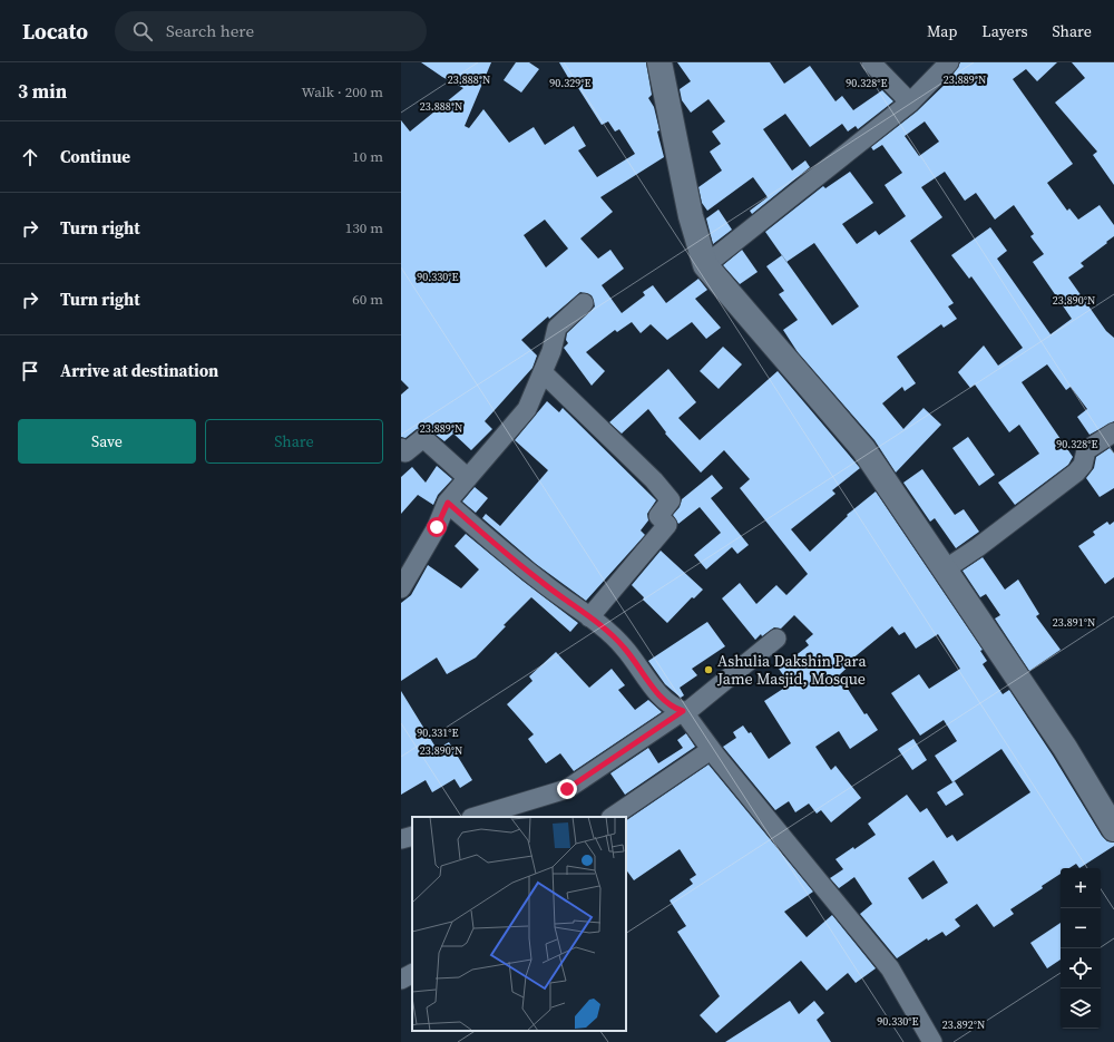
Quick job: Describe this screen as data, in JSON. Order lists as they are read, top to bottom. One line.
{"places":["Ashulia Dakshin Para Jame Masjid, Mosque"],"page":{"header":"Locato","search":"Search here","nav":["Map","Layers","Share"],"heading":["3 min","Walk · 200 m"],"list":[["Continue","10 m"],["Turn right","130 m"],["Turn right","60 m"],"Arrive at destination"],"buttons":["Save","Share"],"map_buttons":["+","−"]},"coordinates":["23.888°N","23.889°N","90.329°E","90.328°E","90.330°E","23.890°N","23.891°N","90.331°E","23.892°N"]}
